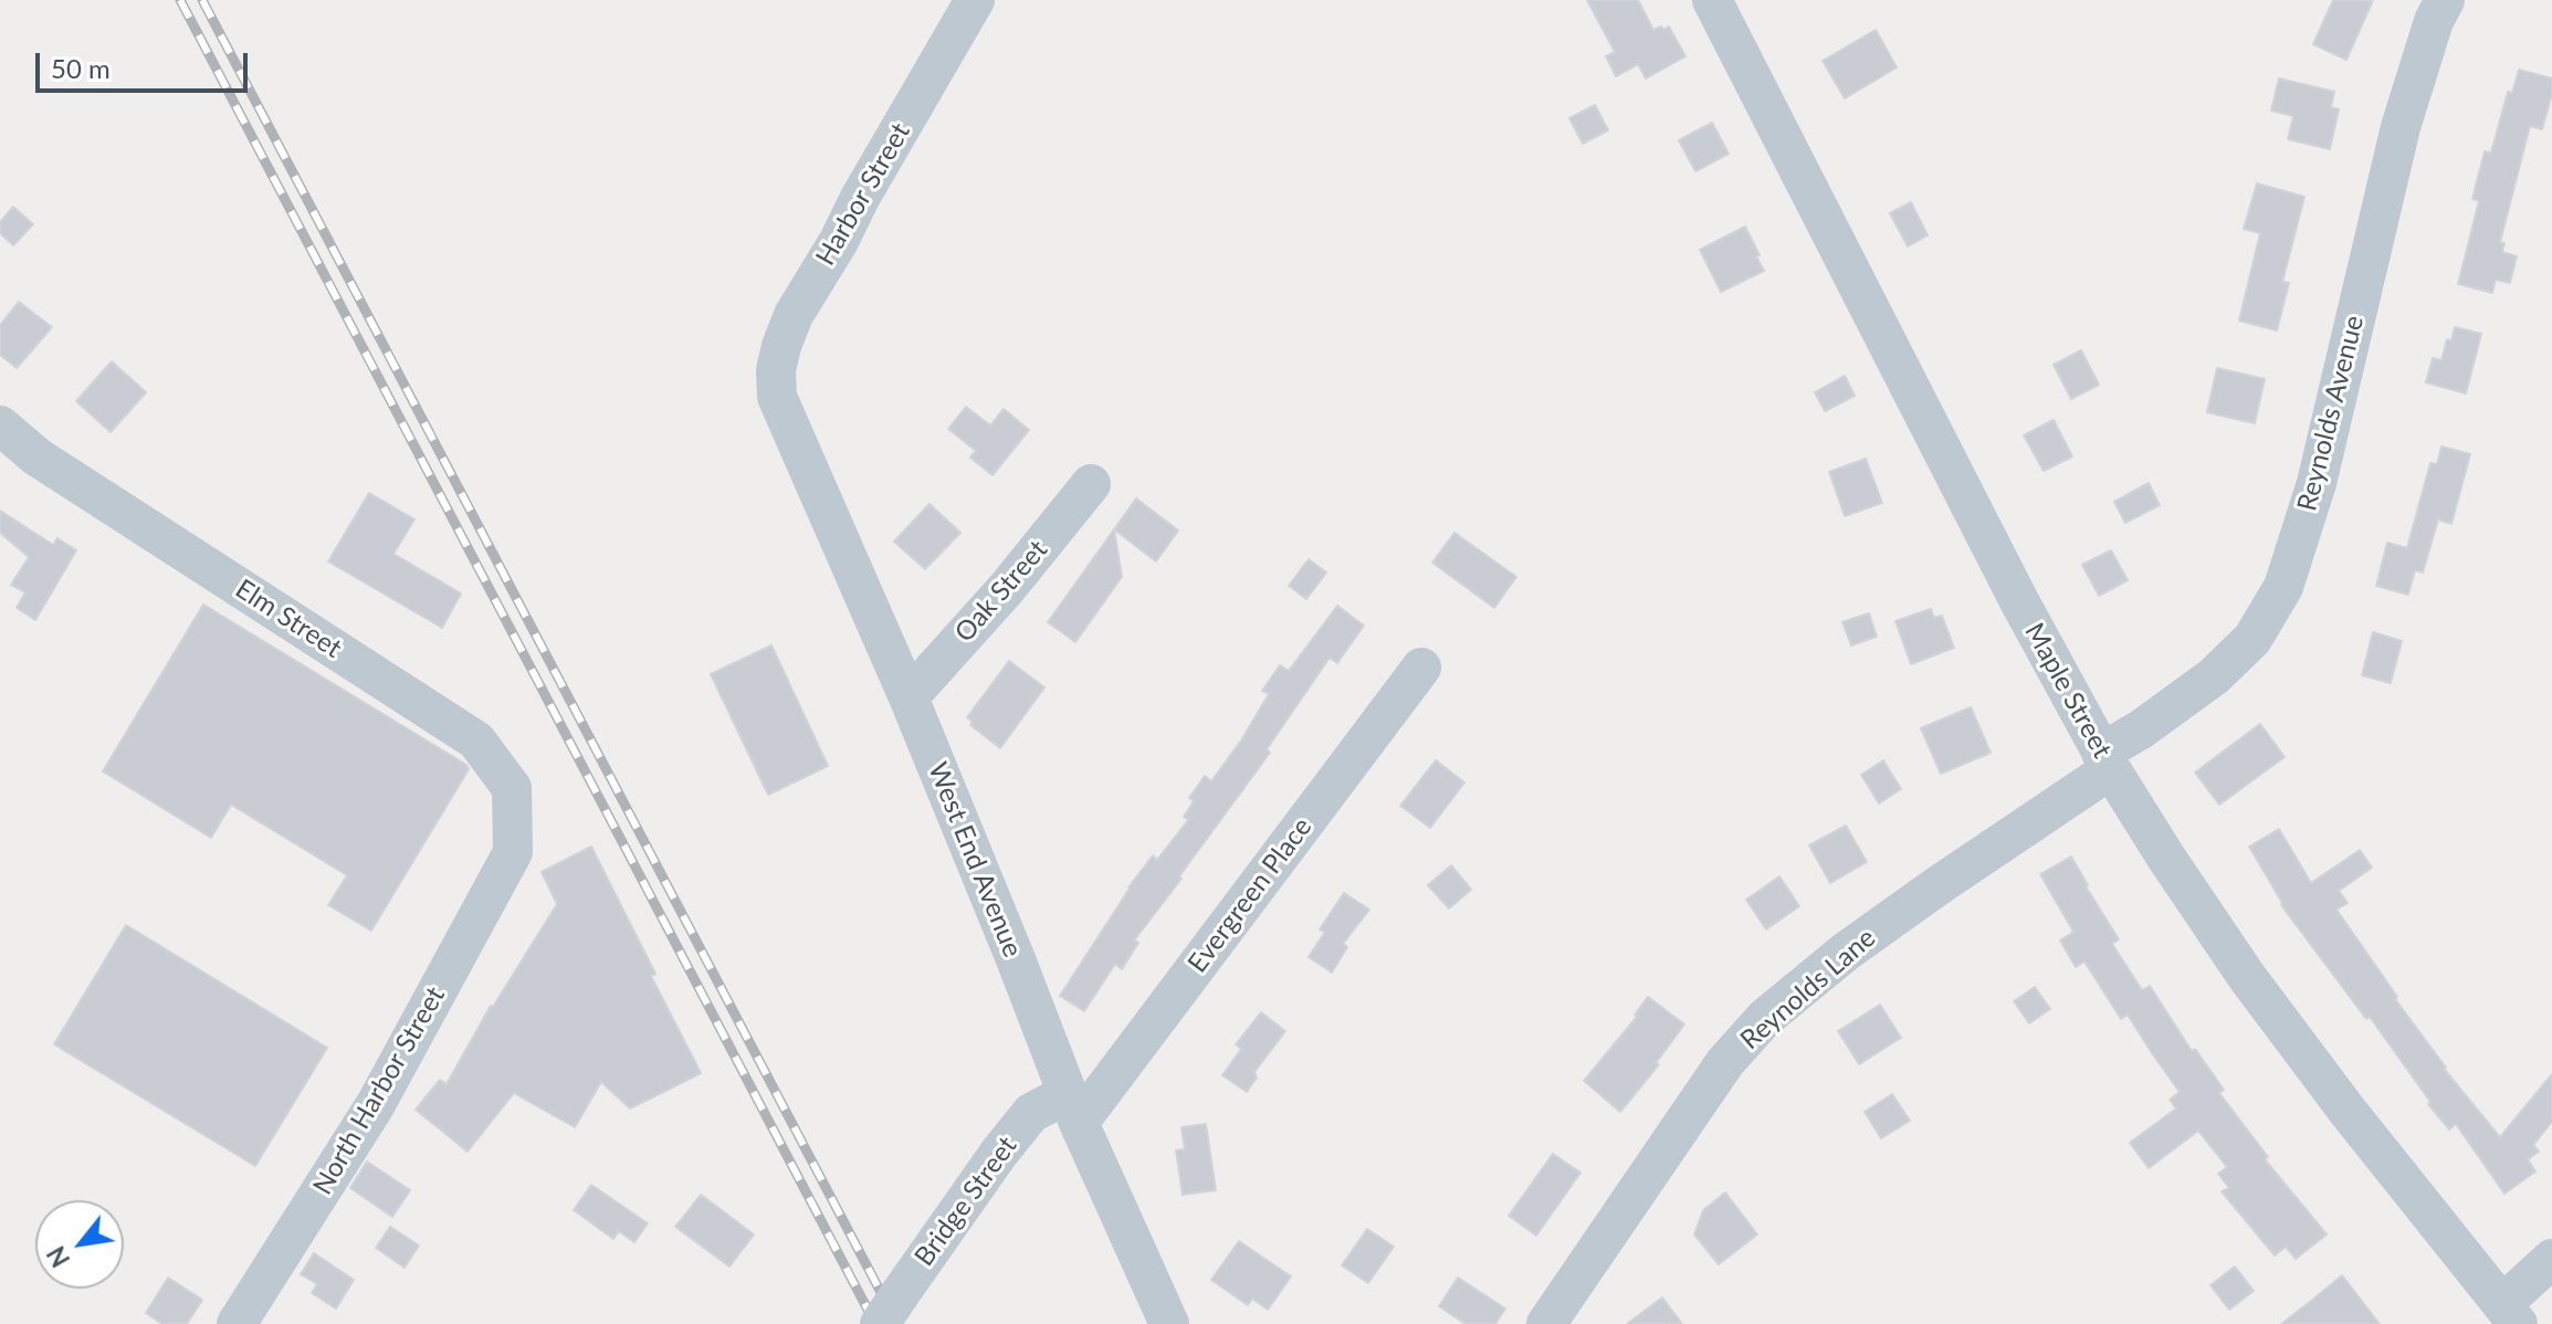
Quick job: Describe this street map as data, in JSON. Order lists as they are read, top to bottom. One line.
{"streets":{"street":["Harbor Street","Reynolds Avenue","Oak Street","Elm Street","Maple Street","West End Avenue","Evergreen Place","Reynolds Lane","North Harbor Street","Bridge Street"]},"crossings":[["Harbor Street","West End Avenue"],["Reynolds Avenue","Maple Street"],["Reynolds Avenue","Reynolds Lane"],["Oak Street","West End Avenue"],["Elm Street","North Harbor Street"],["Maple Street","Reynolds Lane"],["West End Avenue","Evergreen Place"],["West End Avenue","Bridge Street"],["Evergreen Place","Bridge Street"]],"scale_bar":"50 m","north":"bottom left"}
